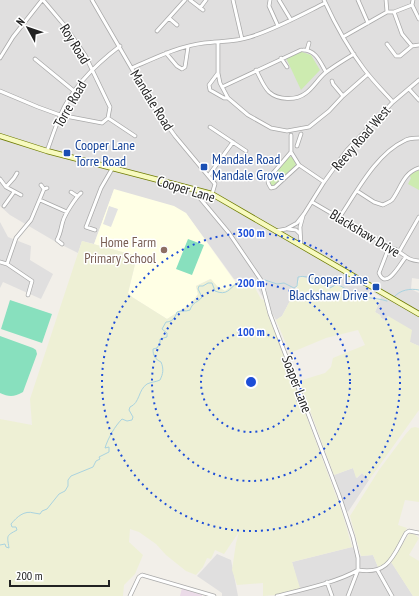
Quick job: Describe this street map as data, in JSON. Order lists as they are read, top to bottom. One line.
{"streets":{"main road":["Cooper Lane"],"street":["Roy Road","Mandale Road","Torre Road","Reevy Road West","Blackshaw Drive","Soaper Lane"]},"crossings":[["Roy Road","Torre Road"],["Mandale Road","Torre Road"],["Torre Road","Cooper Lane"],["Reevy Road West","Blackshaw Drive"],["Cooper Lane","Soaper Lane"]],"places":{"transit":["Cooper Lane Torre Road","Mandale Road Mandale Grove","Cooper Lane Blackshaw Drive"],"other":["Home Farm Primary School"]},"scale_bar":"200 m","north":"top left","rings":["300 m","200 m","100 m"]}
